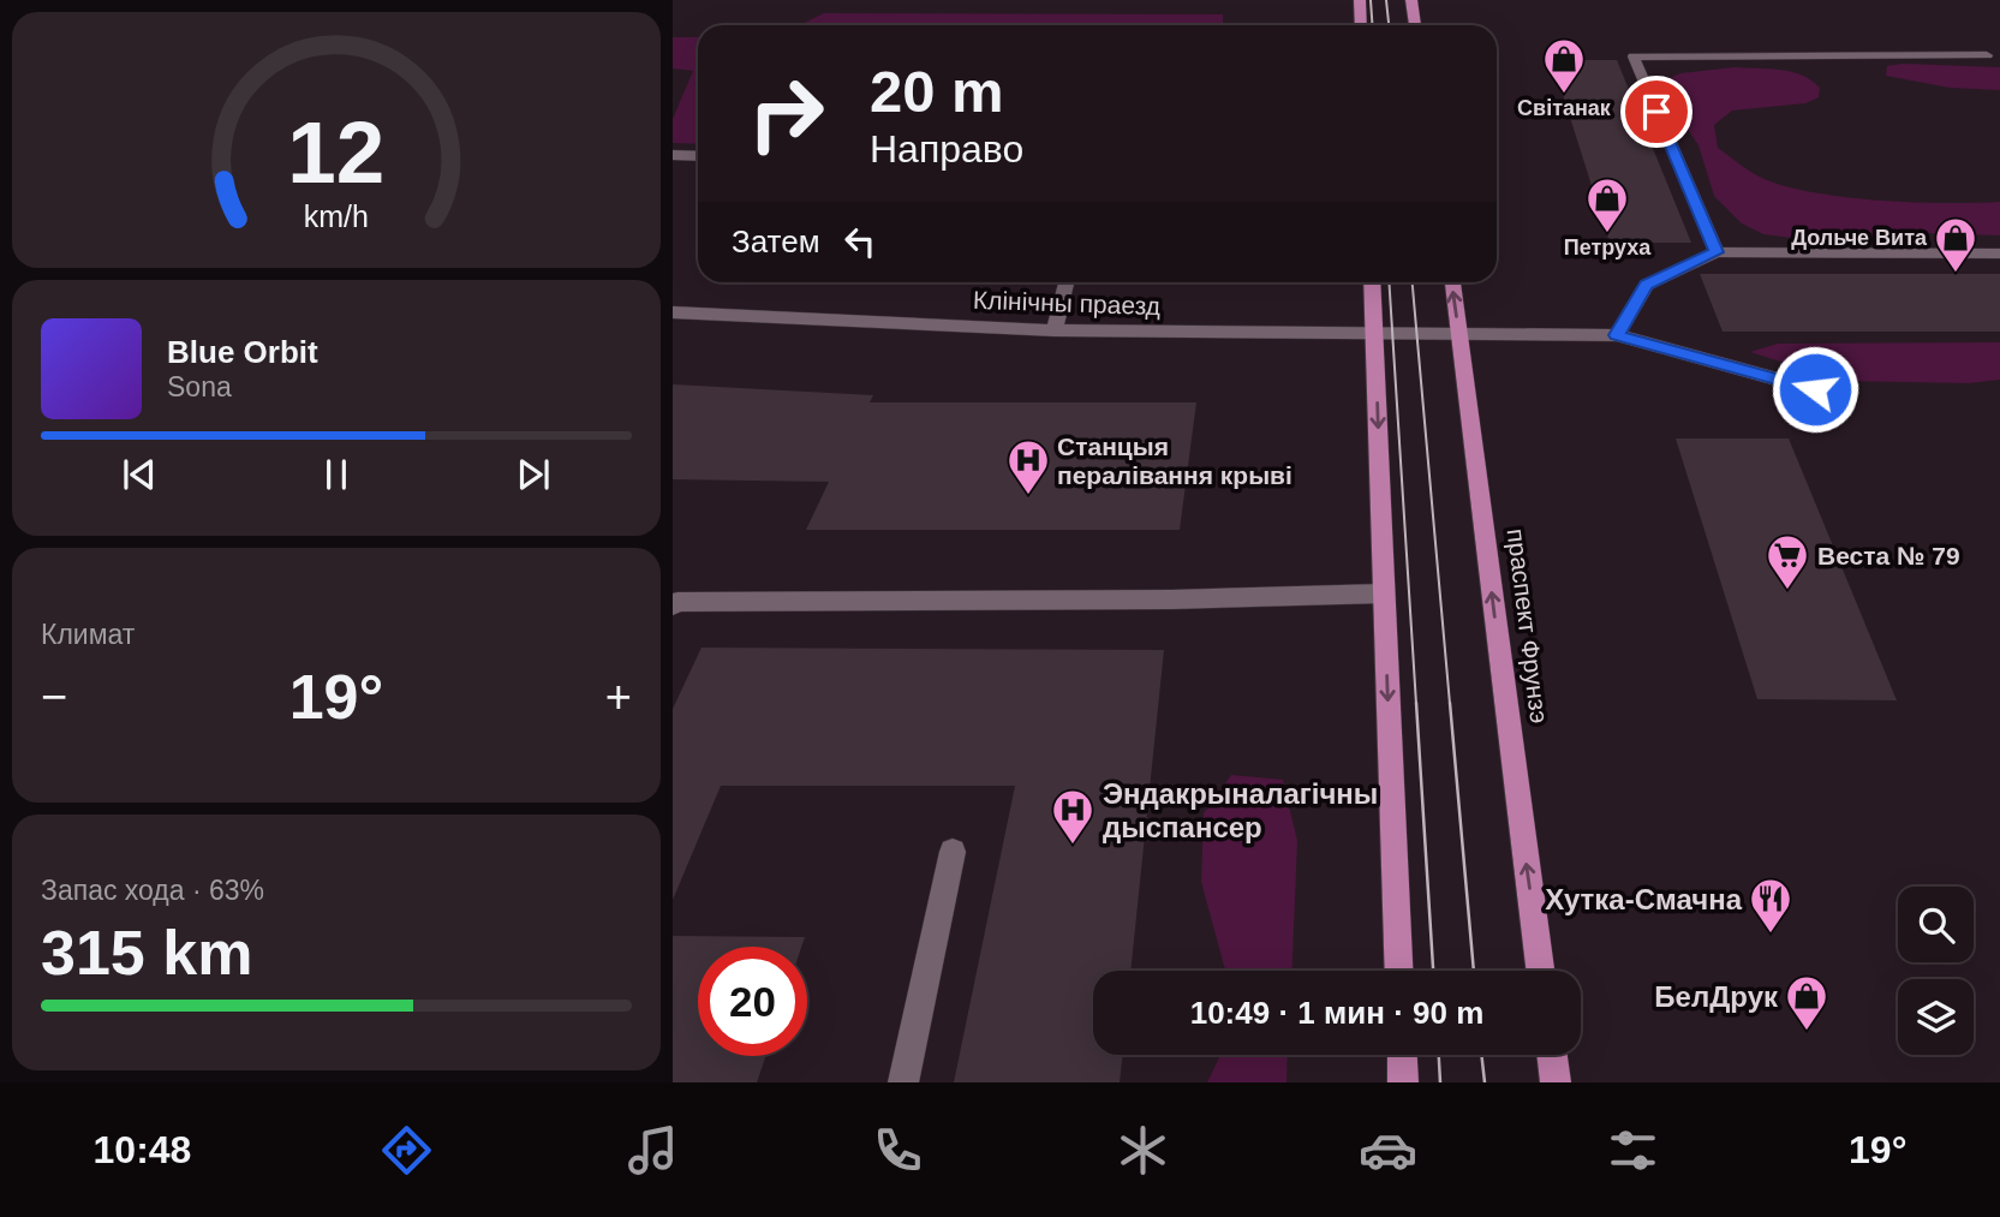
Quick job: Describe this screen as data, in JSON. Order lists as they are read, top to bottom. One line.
{"streets":{"main road":["праспект Фрунзэ"],"street":["Клінічны праезд"]},"crossings":[["Клінічны праезд","праспект Фрунзэ"]],"places":{"shop":["Світанак","Петруха","Дольче Вита","БелДрук"],"hospital":["Станцыя пералівання крыві","Эндакрыналагічны дыспансер"],"supermarket":["Веста № 79"],"restaurant":["Хутка-Смачна"]},"page":{"turn":["20 m","Направо"],"then":"Затем","song":["Blue Orbit","Sona"],"tile":["Климат",["Запас хода · 63%","315 km"]],"heat":["−","19°","+"],"limit":"20","trip":"10:49 · 1 мин · 90 m","tabs":["10:48","19°"],"gauge":["12","km/h"]}}
